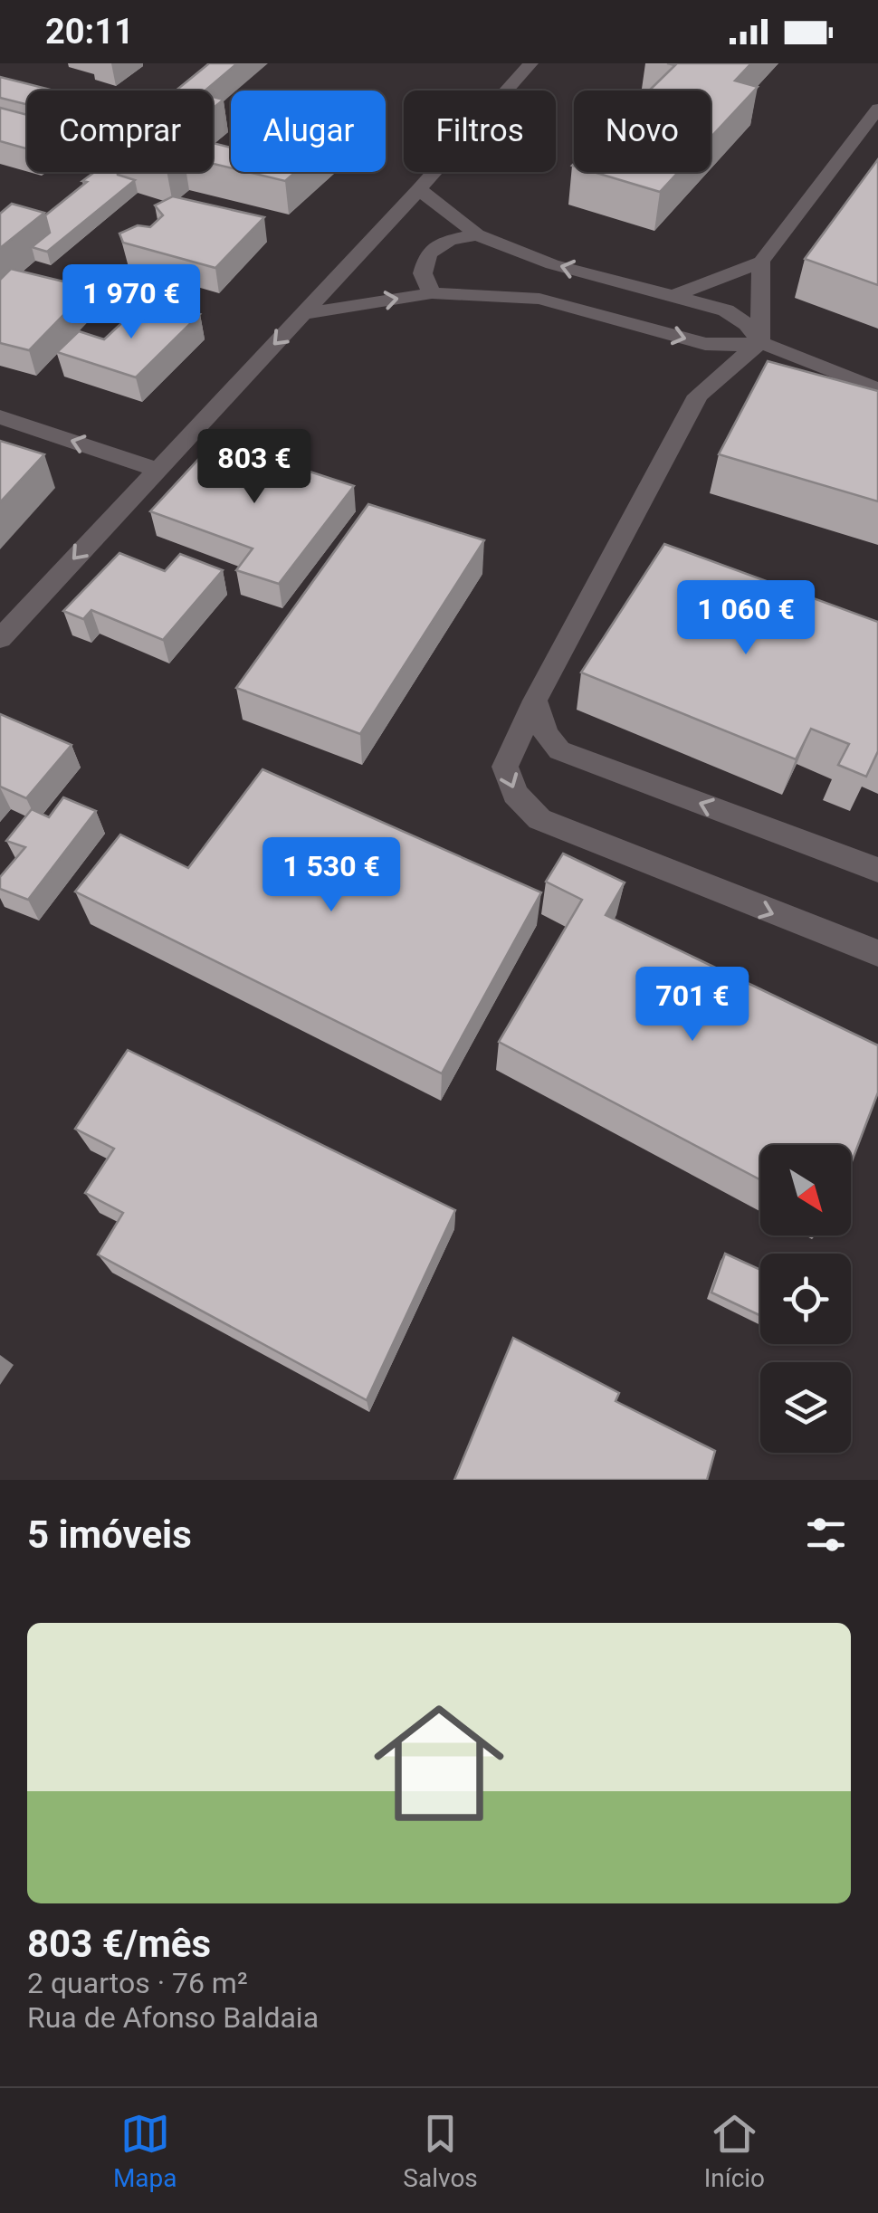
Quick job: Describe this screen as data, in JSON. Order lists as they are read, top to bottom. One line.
{"north":"bottom right","page":{"status":"20:11","chip":["Comprar","Alugar","Filtros","Novo"],"price":["1 970 €","803 €","1 060 €","1 530 €","701 €"],"heading":"5 imóveis","list":[{"name":"803 €/mês","note":"2 quartos · 76 m² · Rua de Afonso Baldaia"}],"tabs":["Mapa","Salvos","Início"]}}
